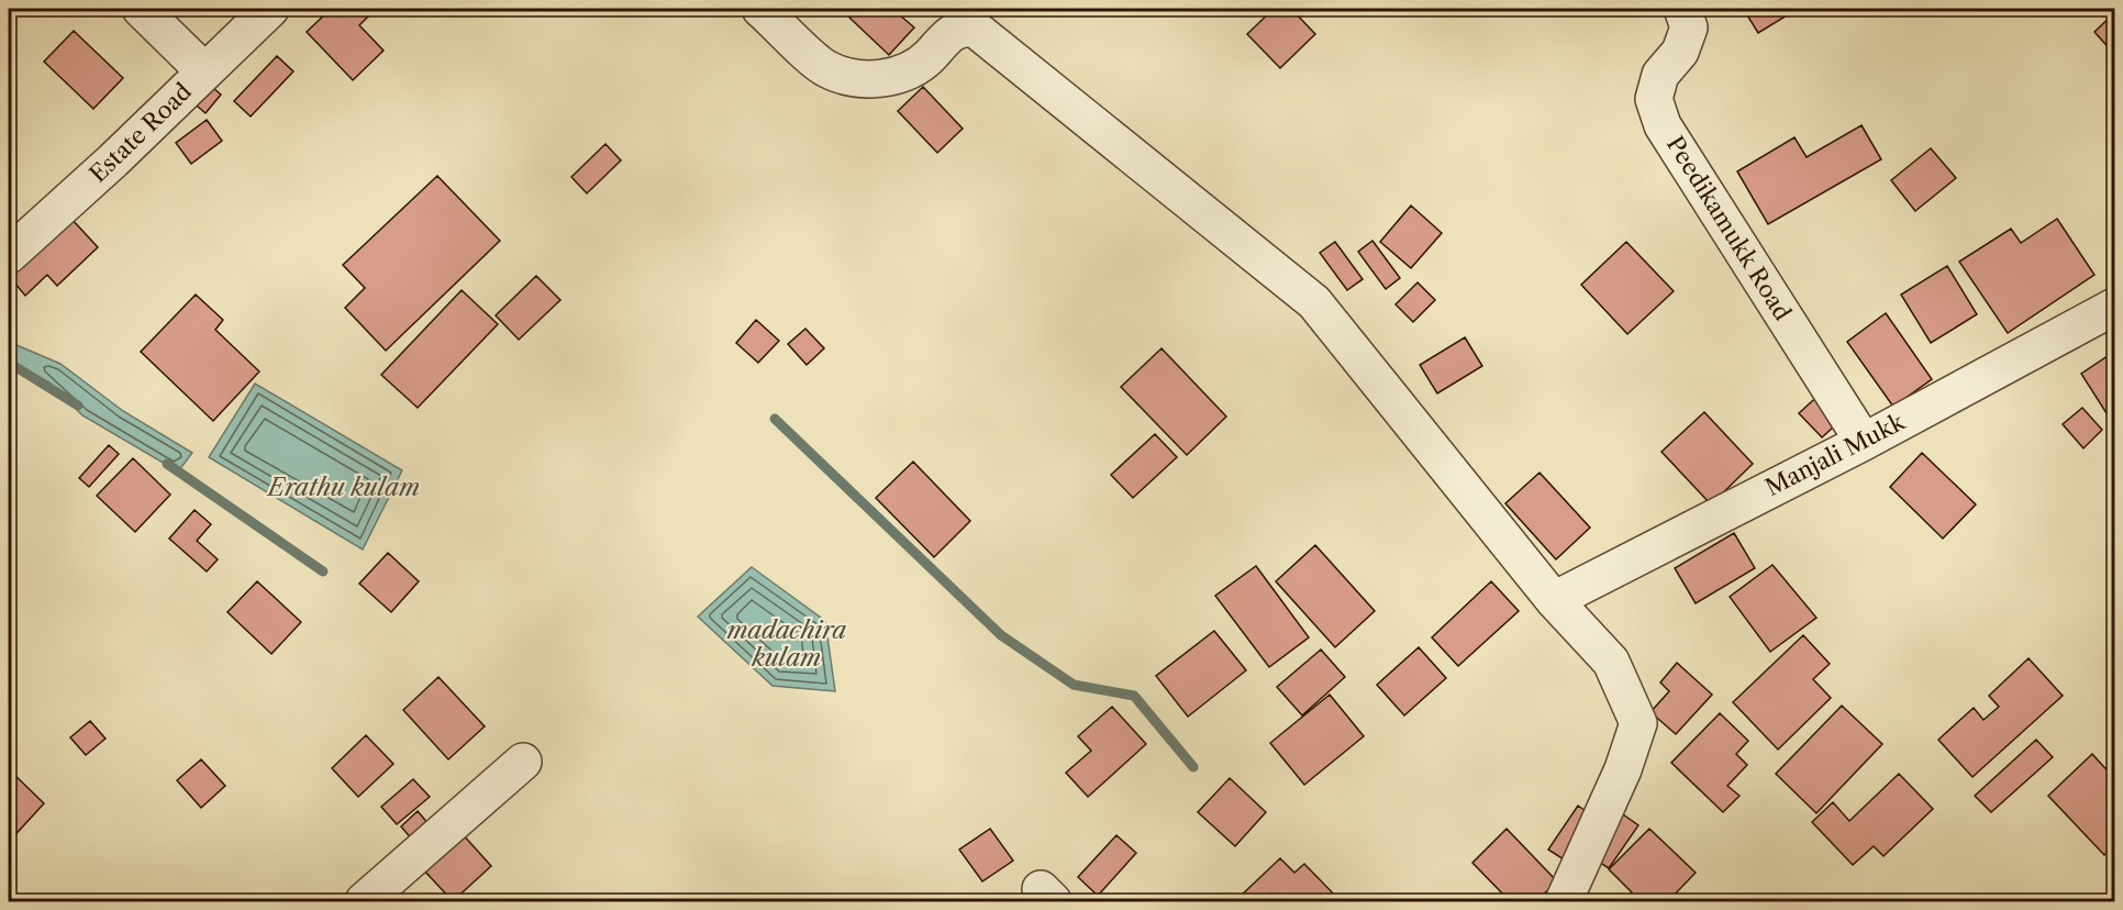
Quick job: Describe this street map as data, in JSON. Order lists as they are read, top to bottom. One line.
{"streets":{"street":["Estate Road","Peedikamukk Road","Manjali Mukk"]},"crossings":[["Peedikamukk Road","Manjali Mukk"]],"water":["Erathu kulam","madachira kulam"]}
